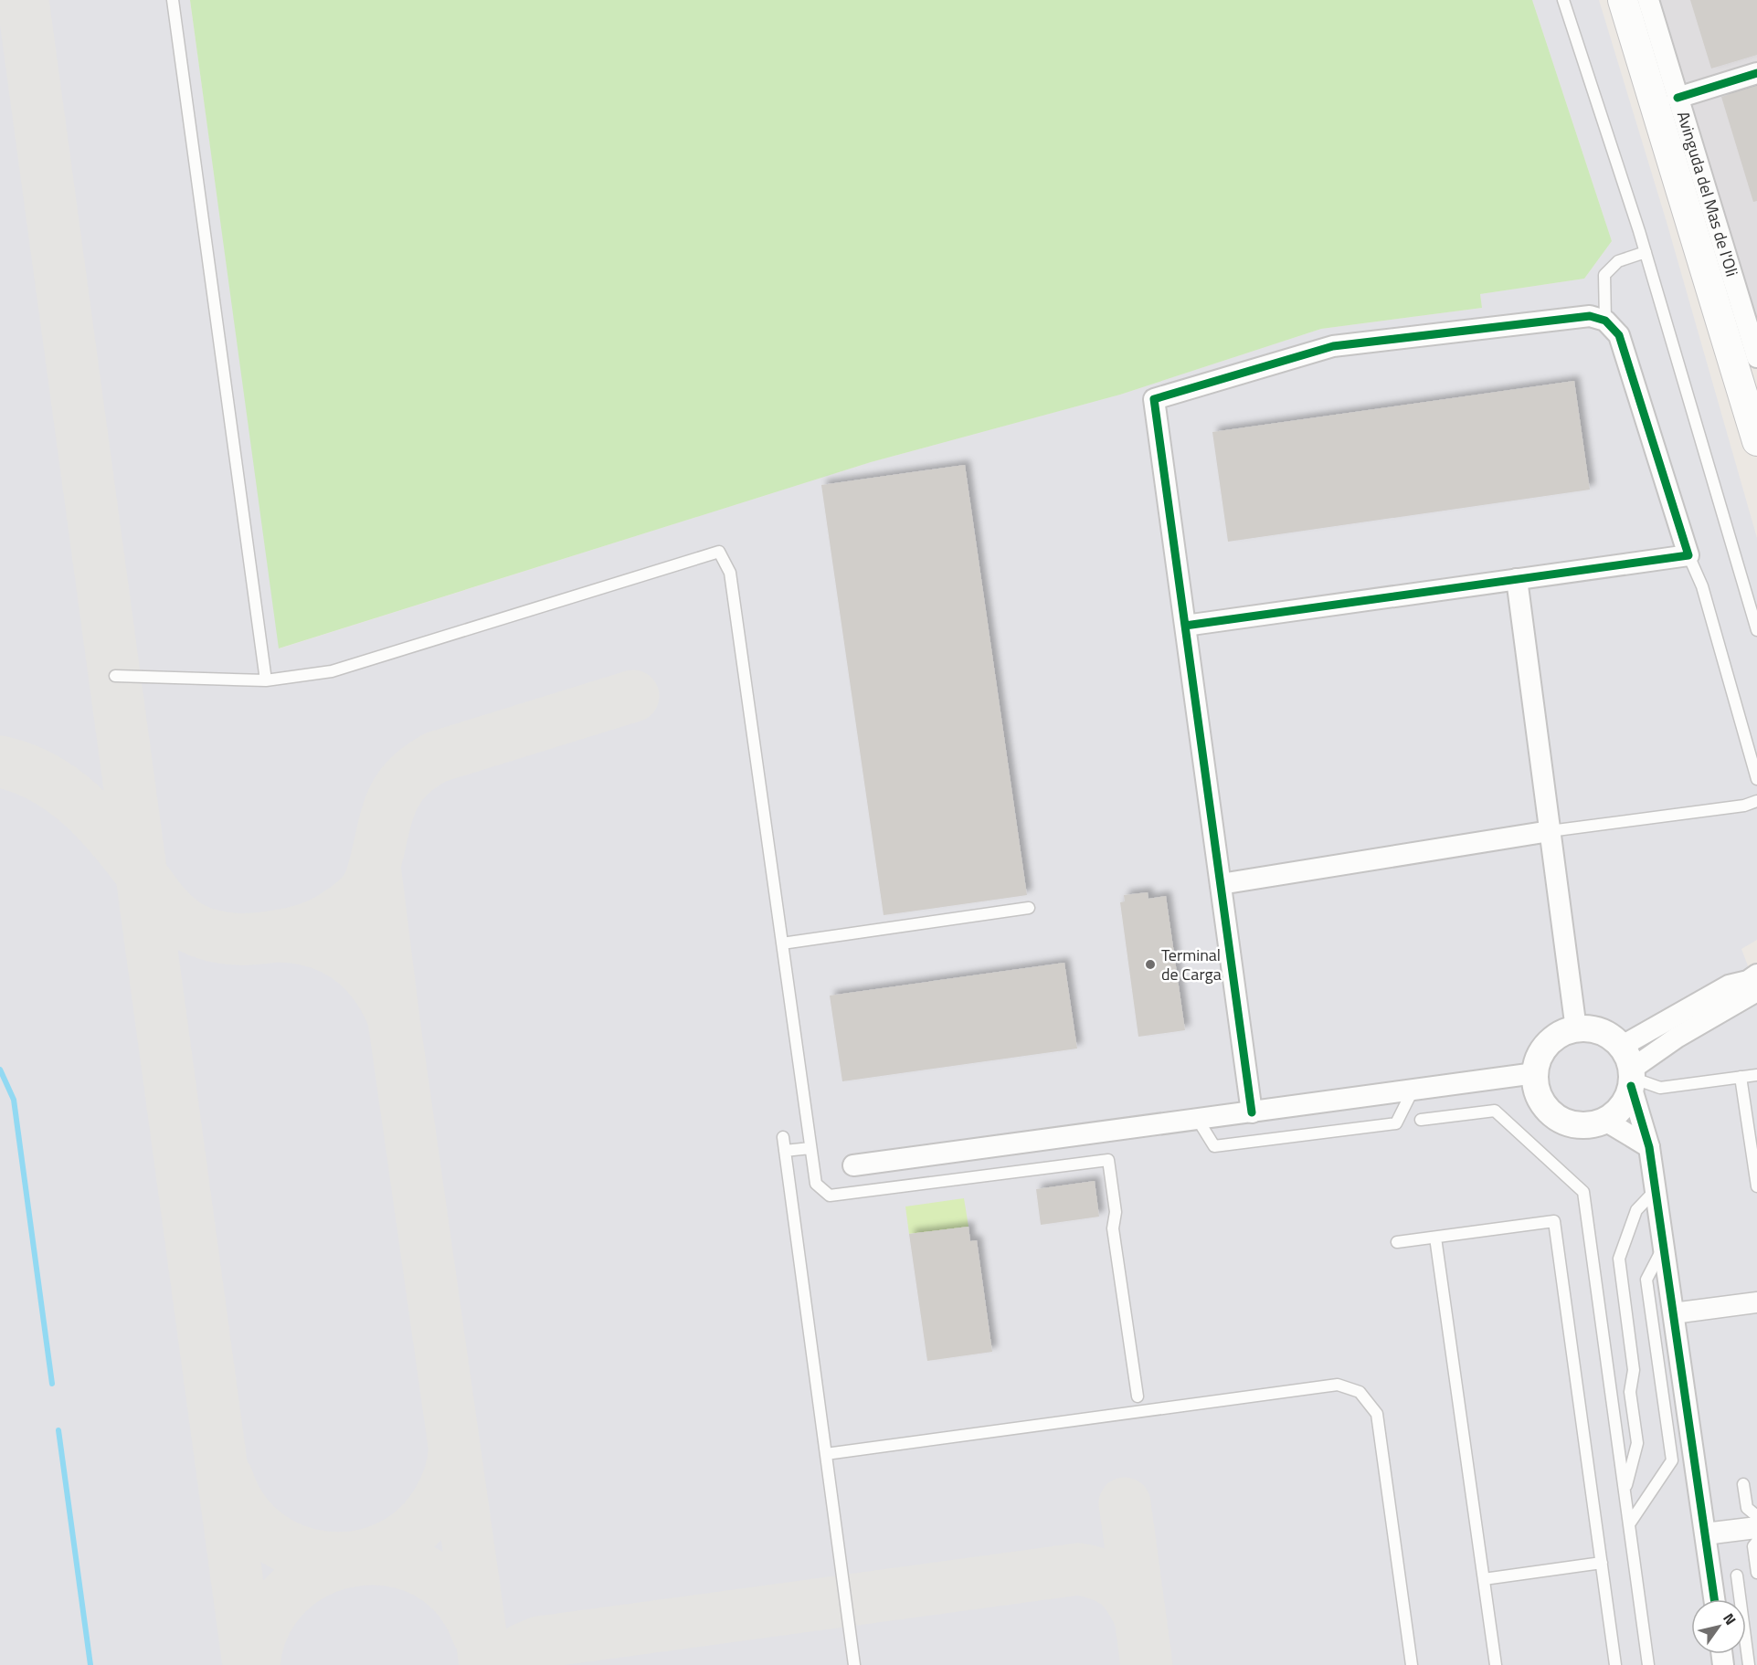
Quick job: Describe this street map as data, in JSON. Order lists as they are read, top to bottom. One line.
{"streets":{"street":["Avinguda del Mas de l'Oli"]},"places":["Terminal de Carga"],"north":"top right"}
